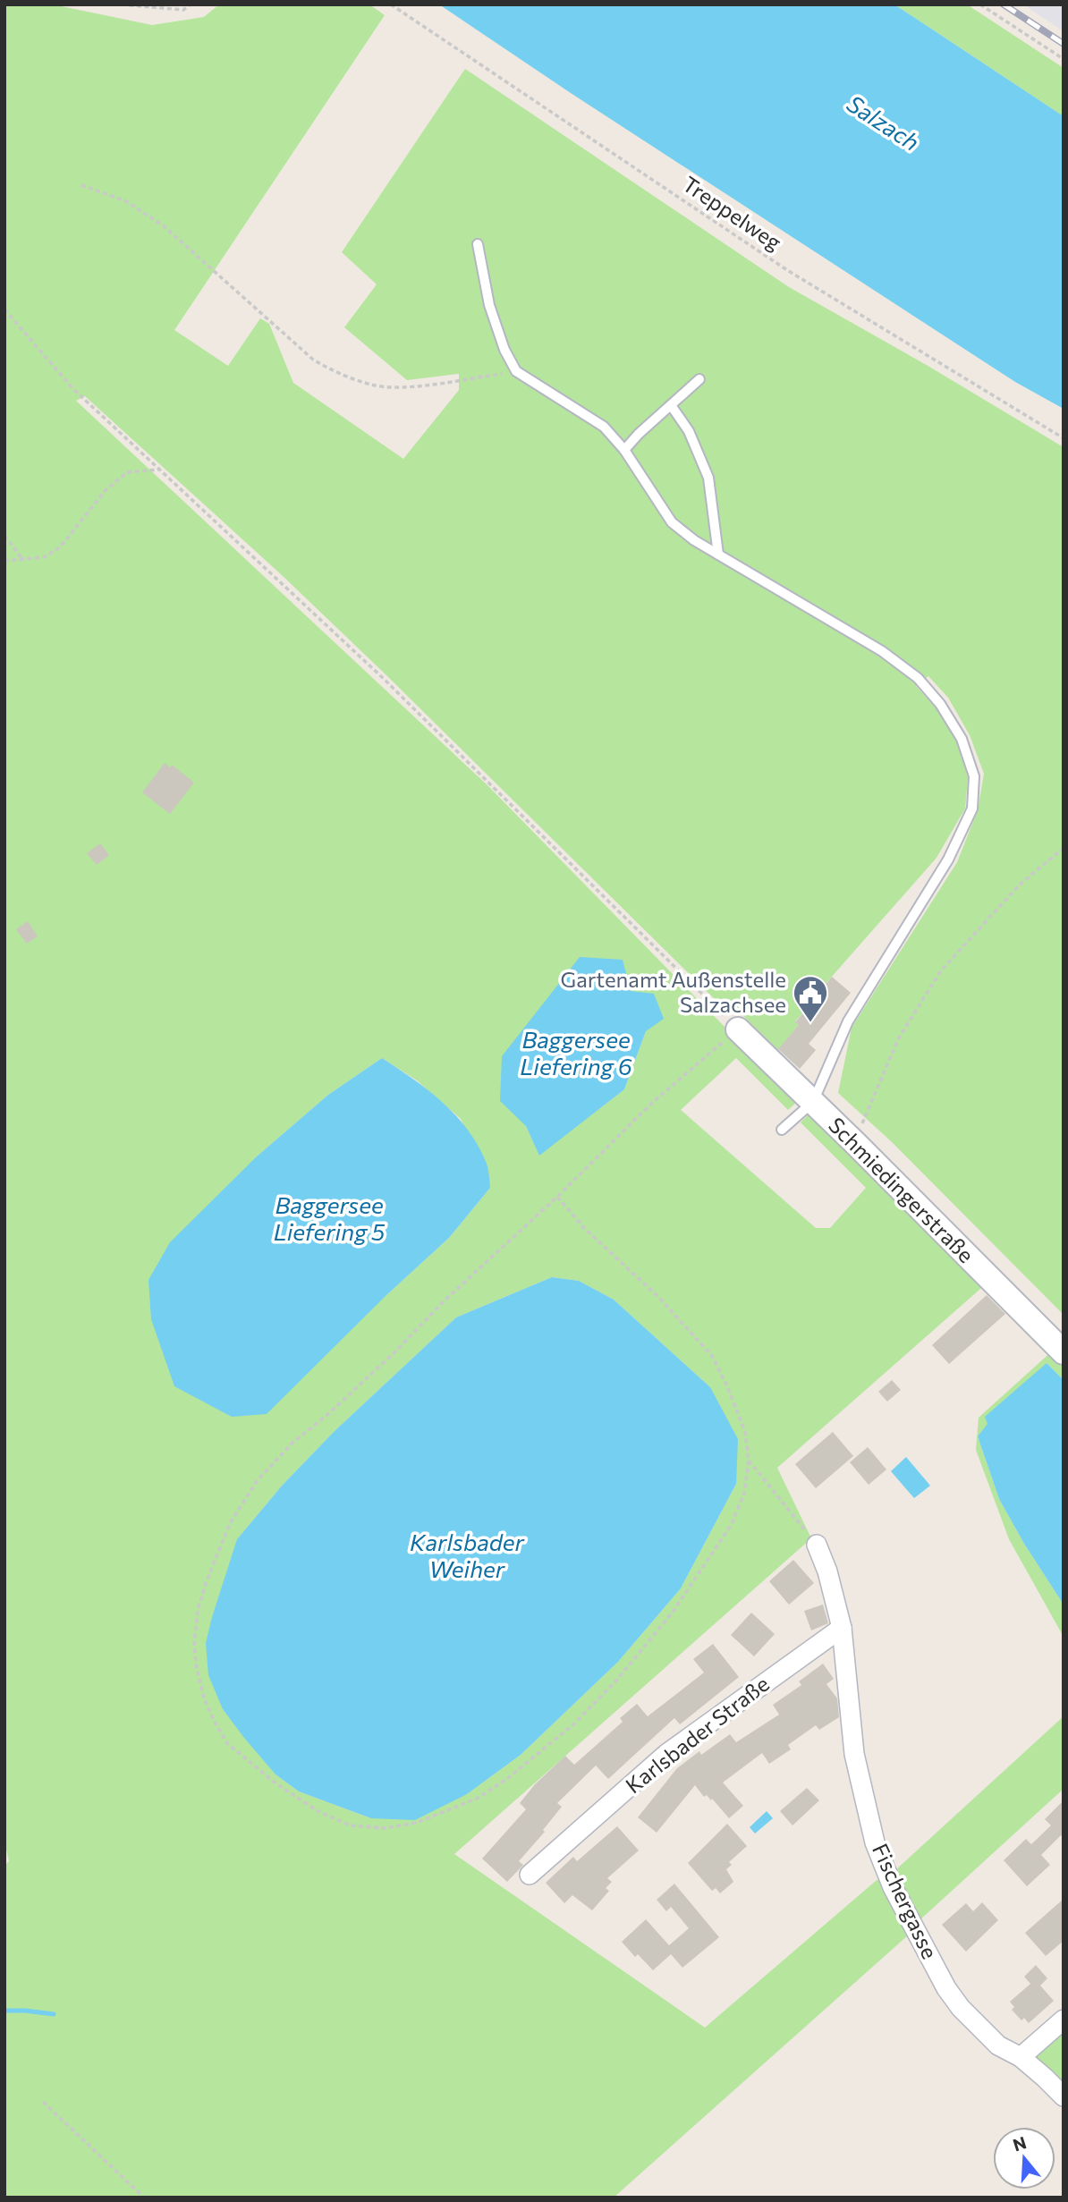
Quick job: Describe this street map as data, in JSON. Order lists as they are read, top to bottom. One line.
{"streets":{"street":["Schmiedingerstraße","Karlsbader Straße","Fischergasse"],"path":["Treppelweg"]},"crossings":[["Karlsbader Straße","Fischergasse"]],"water":["Salzach","Baggersee Liefering 6","Baggersee Liefering 5","Karlsbader Weiher"],"places":{"public building":["Gartenamt Außenstelle Salzachsee"]},"north":"top"}
